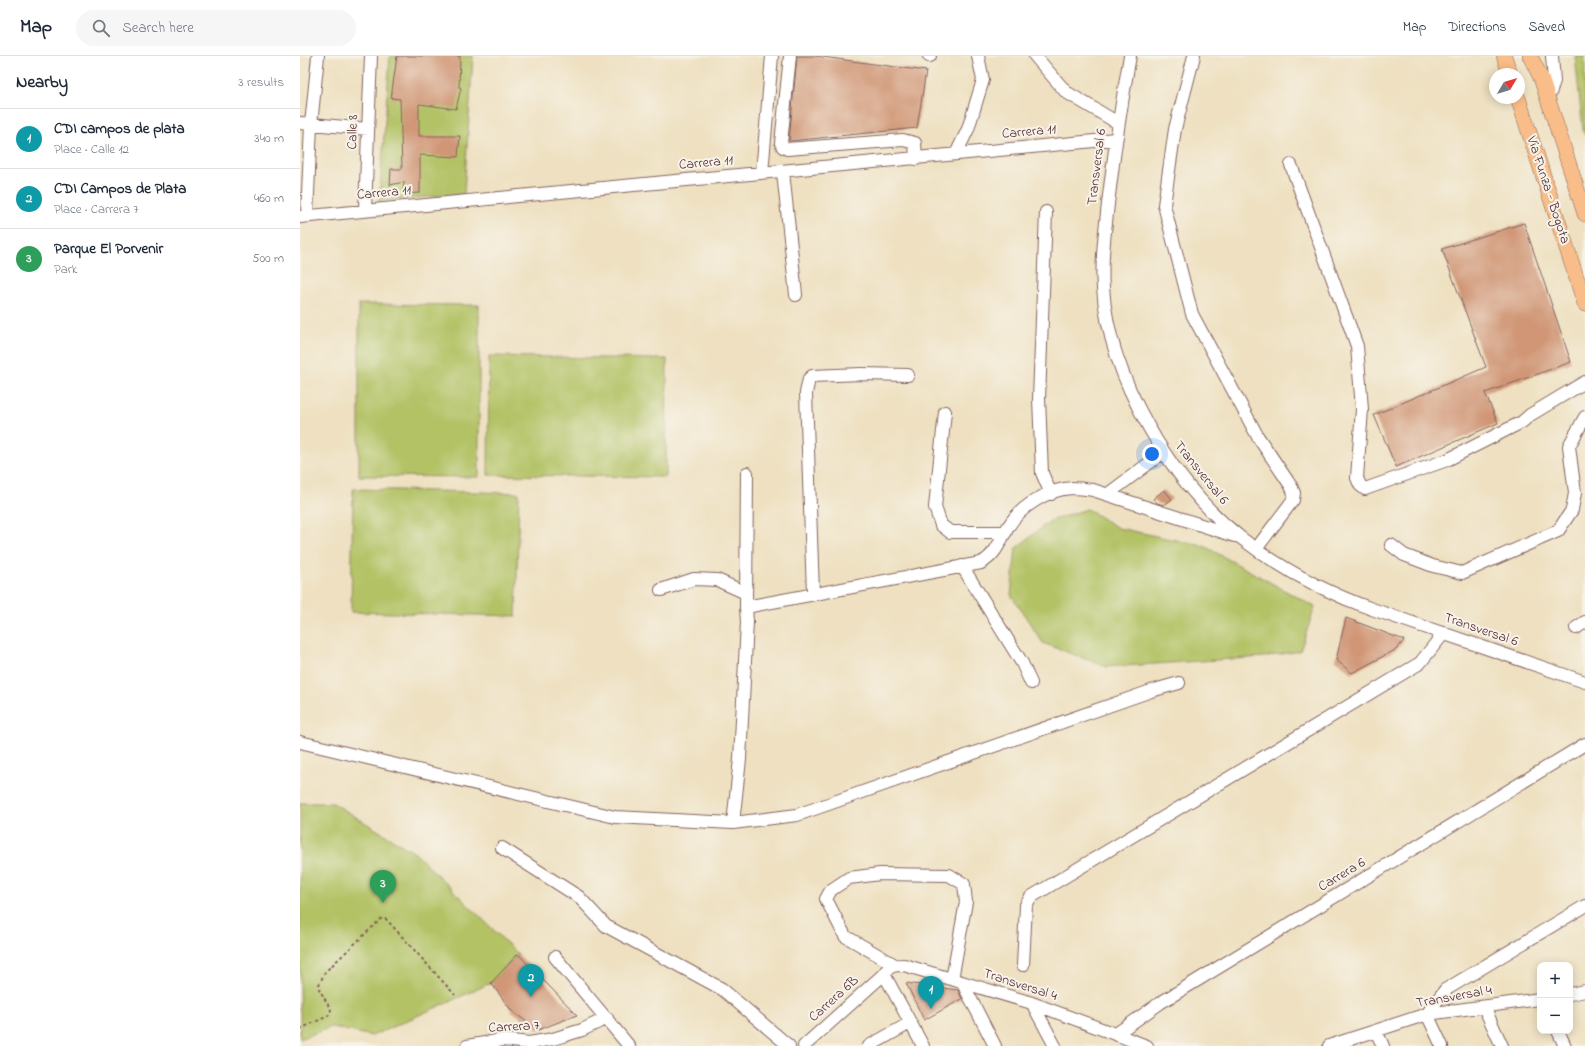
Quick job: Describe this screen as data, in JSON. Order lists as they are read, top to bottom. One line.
{"streets":{"main road":["Vía Funza - Bogota"],"street":["Calle 8","Carrera 11","Transversal 6","Carrera 6","Transversal 4","Carrera 6B","Carrera 7"]},"crossings":[["Calle 8","Carrera 11"],["Carrera 11","Transversal 6"],["Carrera 6","Transversal 4"]],"north":"top right","page":{"header":"Map","search":"Search here","nav":["Map","Directions","Saved"],"heading":["Nearby","3 results"],"list":[{"mark":"1","name":"CDI campos de plata","note":"Place · Calle 12","value":"340 m"},{"mark":"2","name":"CDI Campos de Plata","note":"Place · Carrera 7","value":"460 m"},{"mark":"3","name":"Parque El Porvenir","note":"Park","value":"500 m"}],"pins":["3","2","1"],"map_buttons":["+","−"]}}
